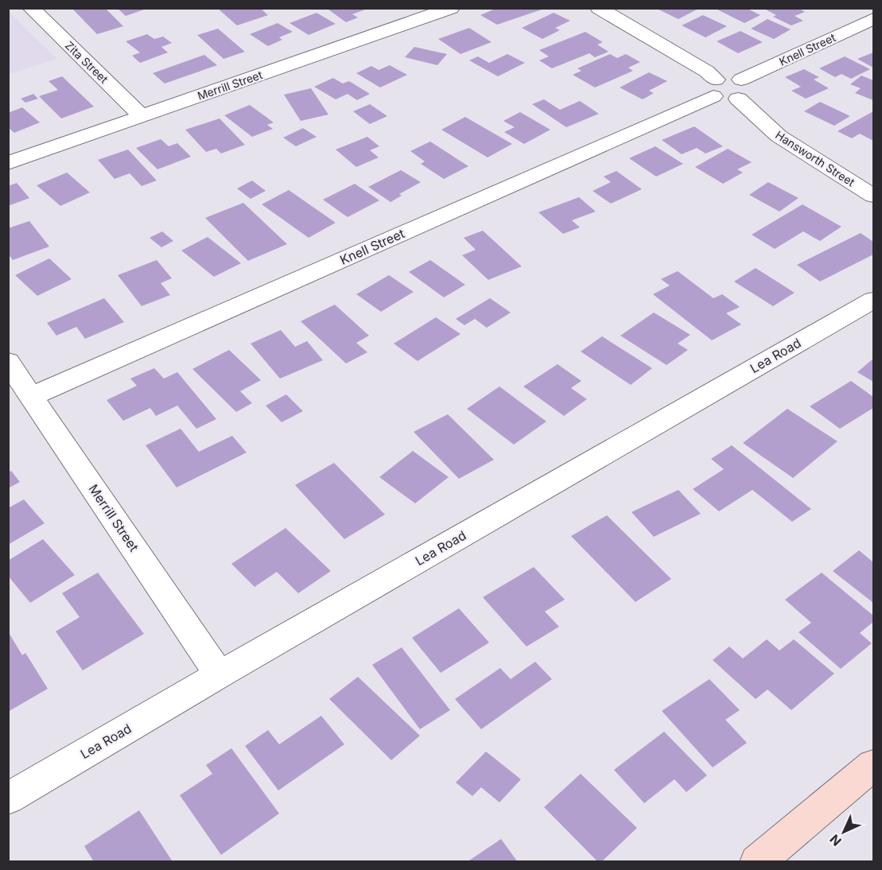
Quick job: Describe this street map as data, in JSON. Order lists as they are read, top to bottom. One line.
{"streets":{"street":["Knell Street","Zita Street","Merrill Street","Hansworth Street","Lea Road"]},"crossings":[["Knell Street","Merrill Street"],["Knell Street","Hansworth Street"],["Zita Street","Merrill Street"],["Merrill Street","Lea Road"]],"north":"bottom left"}
